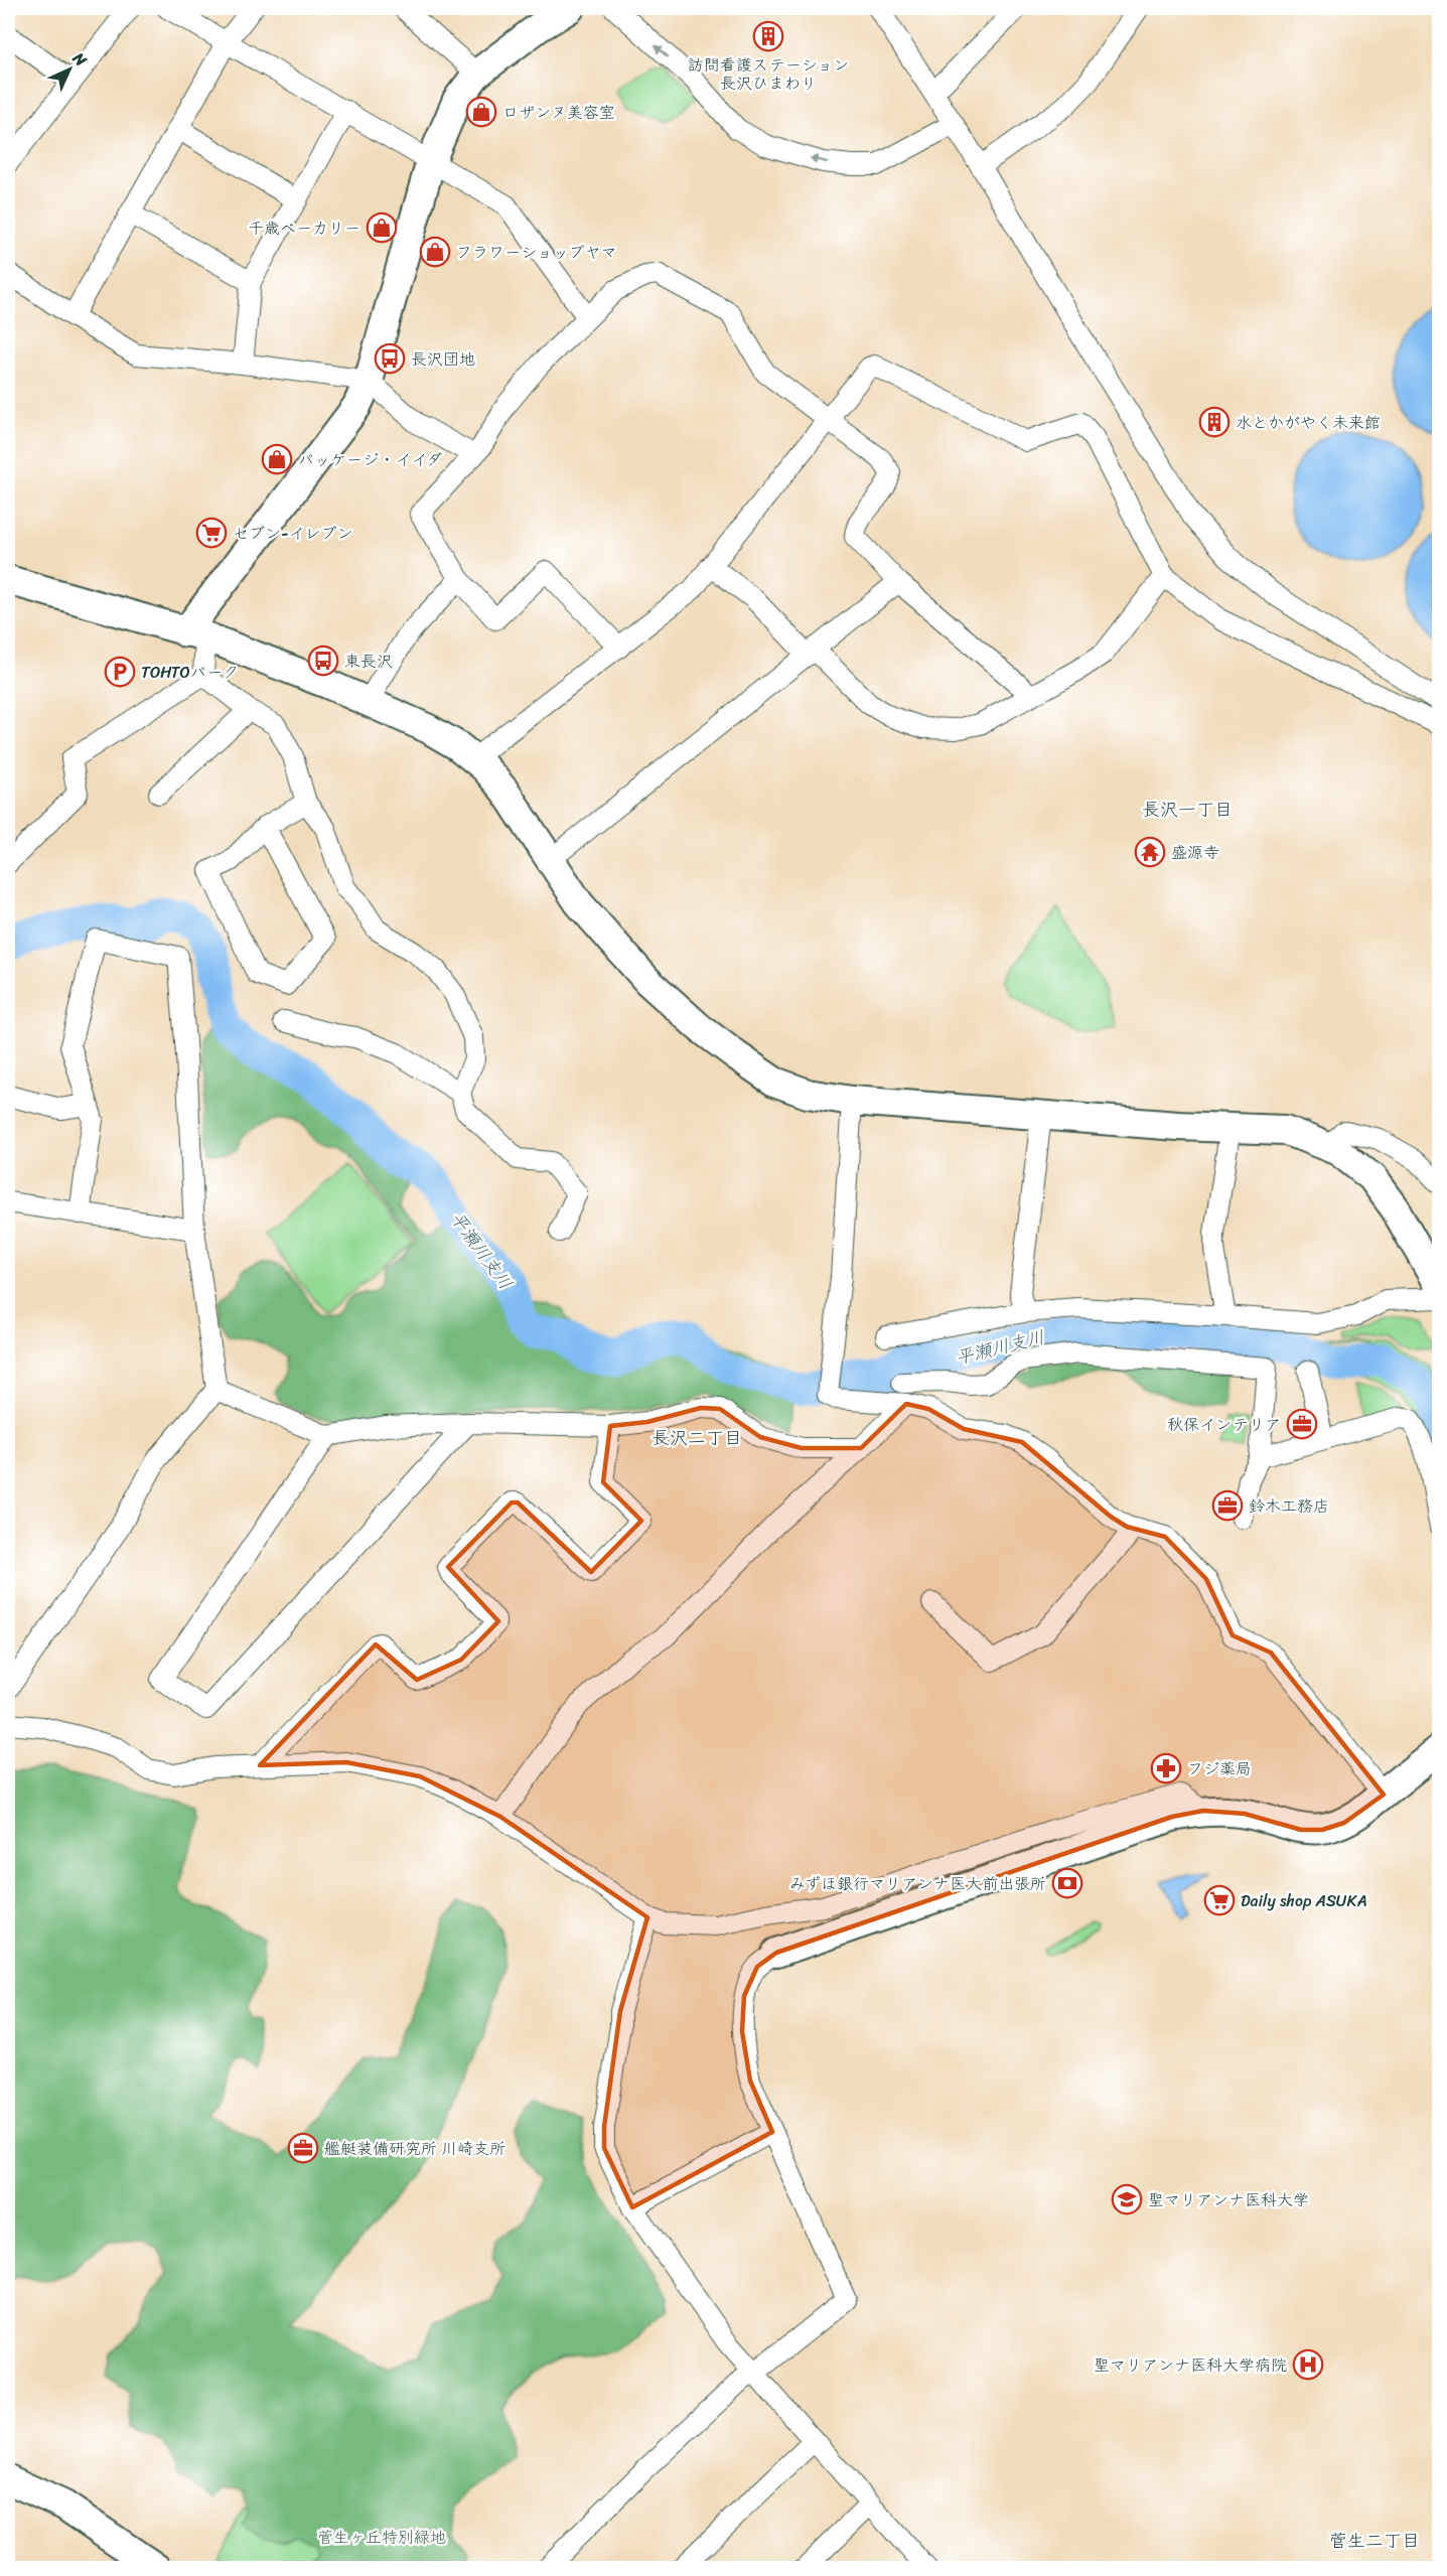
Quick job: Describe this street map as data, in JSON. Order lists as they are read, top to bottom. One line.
{"districts":["長沢一丁目","長沢二丁目","菅生二丁目"],"water":["平瀬川支川"],"parks":["菅生ヶ丘特別緑地"],"places":{"building":["訪問看護ステーション 長沢ひまわり","水とかがやく未来館"],"shop":["ロザンヌ美容室","千歳ベーカリー","フラワーショップヤマ","パッケージ・イイダ"],"bus stop":["長沢団地","東長沢"],"supermarket":["セブン-イレブン","Daily shop ASUKA"],"parking":["TOHTOパーク"],"temple":["盛源寺"],"office":["秋保インテリア","鈴木工務店","艦艇装備研究所 川崎支所"],"pharmacy":["フジ薬局"],"bank":["みずほ銀行マリアンナ医大前出張所"],"school or university":["聖マリアンナ医科大学"],"hospital":["聖マリアンナ医科大学病院"]},"north":"top right"}
